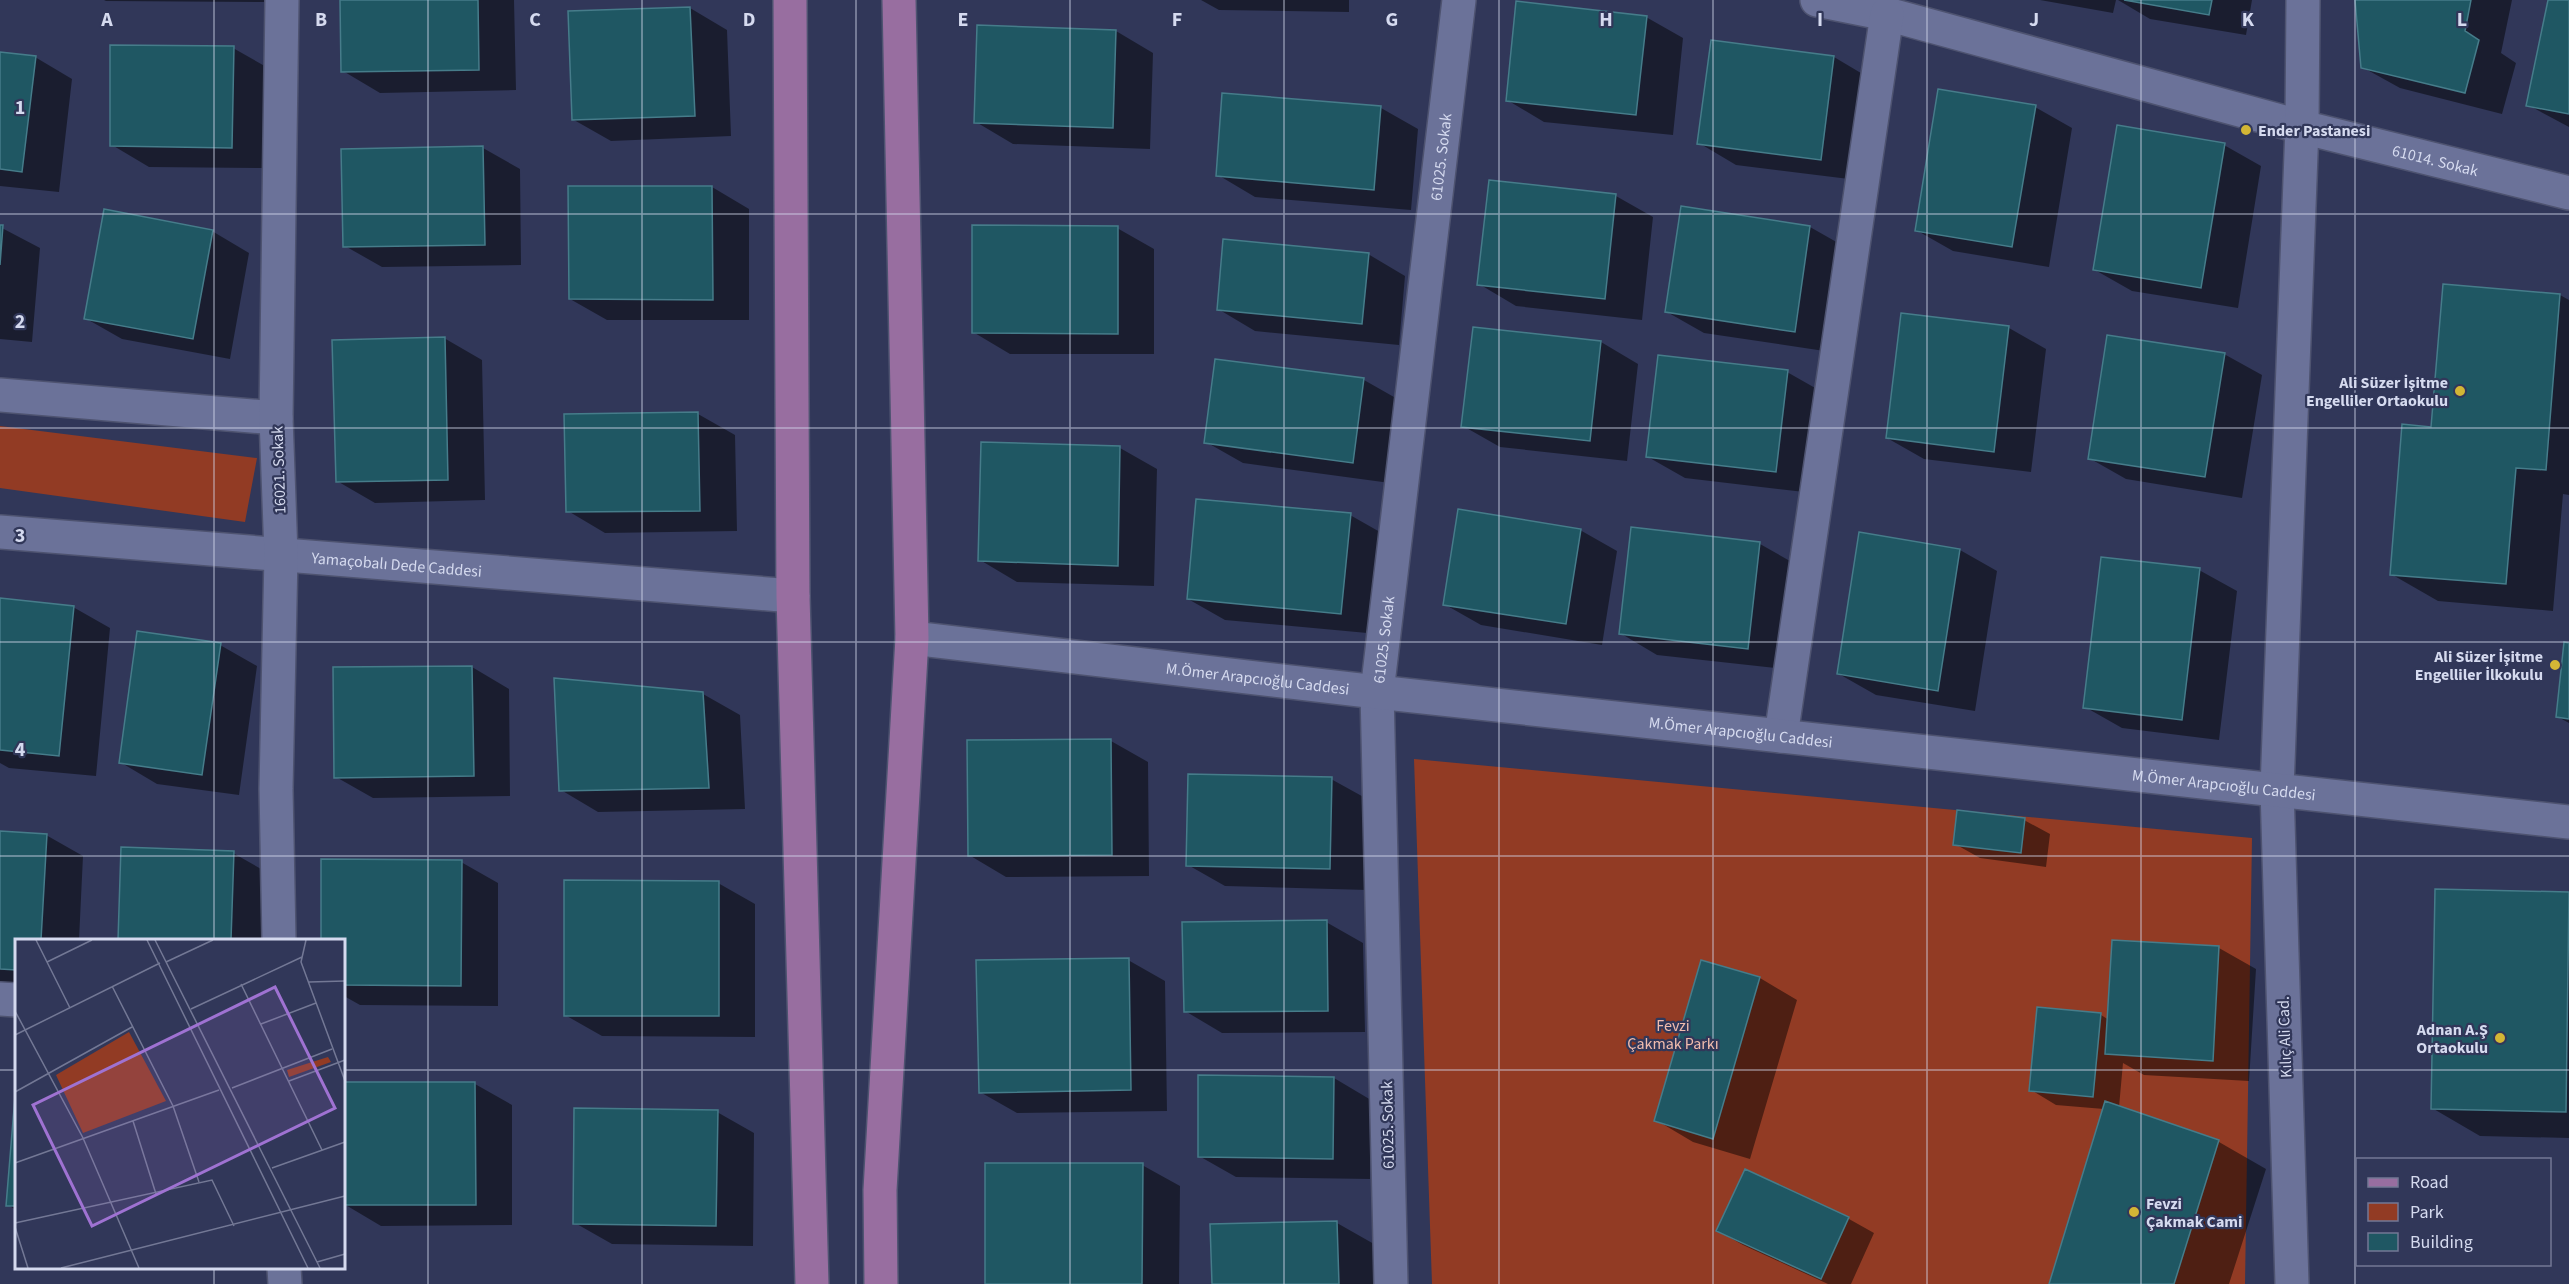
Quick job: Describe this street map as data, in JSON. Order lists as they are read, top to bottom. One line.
{"streets":{"street":["61025. Sokak","61014. Sokak","16021. Sokak","Yamaçobalı Dede Caddesi","M.Ömer Arapcıoğlu Caddesi","Kılıç Ali Cad."]},"crossings":[["61025. Sokak","M.Ömer Arapcıoğlu Caddesi"],["61014. Sokak","Kılıç Ali Cad."],["16021. Sokak","Yamaçobalı Dede Caddesi"],["M.Ömer Arapcıoğlu Caddesi","Kılıç Ali Cad."]],"parks":["Fevzi Çakmak Parkı"],"places":["Ender Pastanesi","Ali Süzer İşitme Engelliler Ortaokulu","Ali Süzer İşitme Engelliler İlkokulu","Adnan A.Ş Ortaokulu","Fevzi Çakmak Cami"],"legend":["Road","Park","Building"],"grid":{"columns":["A","B","C","D","E","F","G","H","I","J","K","L"],"rows":["1","2","3","4"]}}
